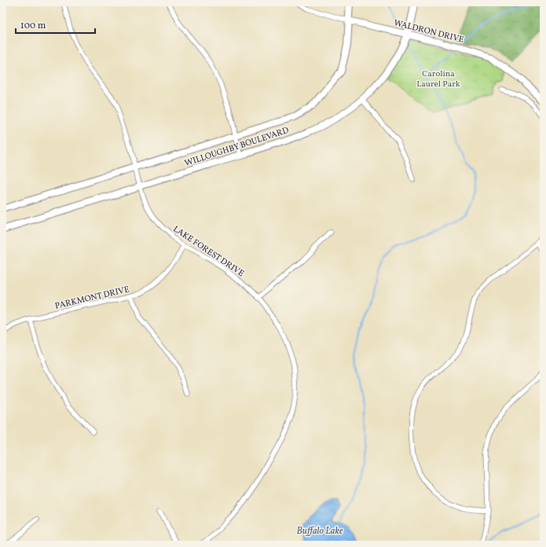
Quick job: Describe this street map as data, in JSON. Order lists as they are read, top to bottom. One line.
{"streets":{"street":["WALDRON DRIVE","WILLOUGHBY BOULEVARD","LAKE FOREST DRIVE","PARKMONT DRIVE"]},"crossings":[["WALDRON DRIVE","WILLOUGHBY BOULEVARD"],["WILLOUGHBY BOULEVARD","LAKE FOREST DRIVE"],["LAKE FOREST DRIVE","PARKMONT DRIVE"]],"water":["Buffalo Lake"],"parks":["Carolina Laurel Park"],"scale_bar":"100 m"}
